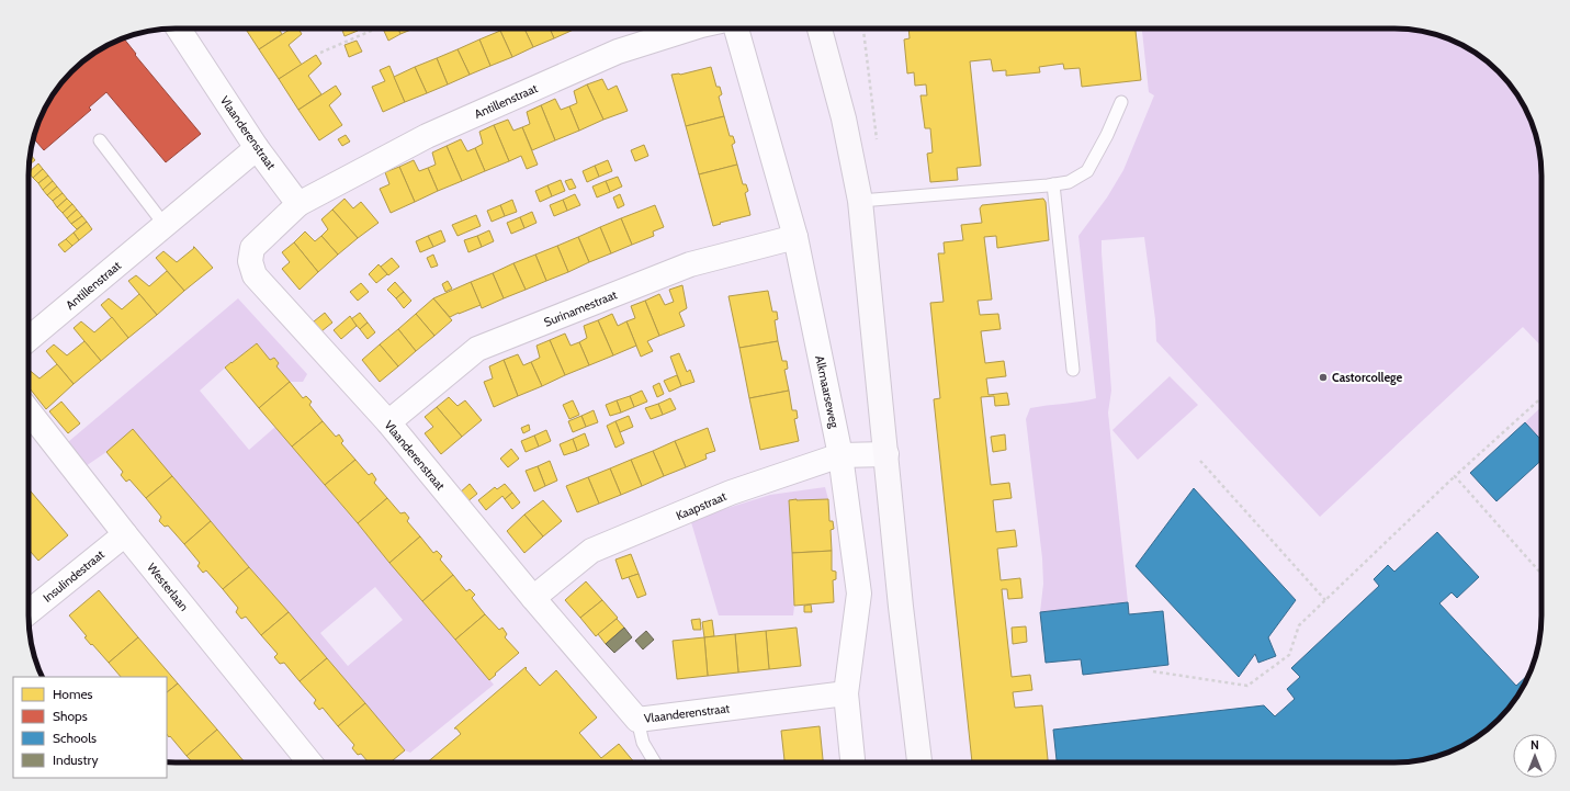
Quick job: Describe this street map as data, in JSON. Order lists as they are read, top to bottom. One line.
{"streets":{"street":["Antillenstraat","Vlaanderenstraat","Surinamestraat","Alkmaarseweg","Kaapstraat","Insulindestraat","Westerlaan"]},"crossings":[["Antillenstraat","Vlaanderenstraat"],["Vlaanderenstraat","Surinamestraat"],["Vlaanderenstraat","Alkmaarseweg"],["Vlaanderenstraat","Kaapstraat"],["Surinamestraat","Alkmaarseweg"],["Alkmaarseweg","Kaapstraat"],["Insulindestraat","Westerlaan"]],"places":["Castorcollege"],"legend":["Homes","Shops","Schools","Industry"],"north":"top"}
